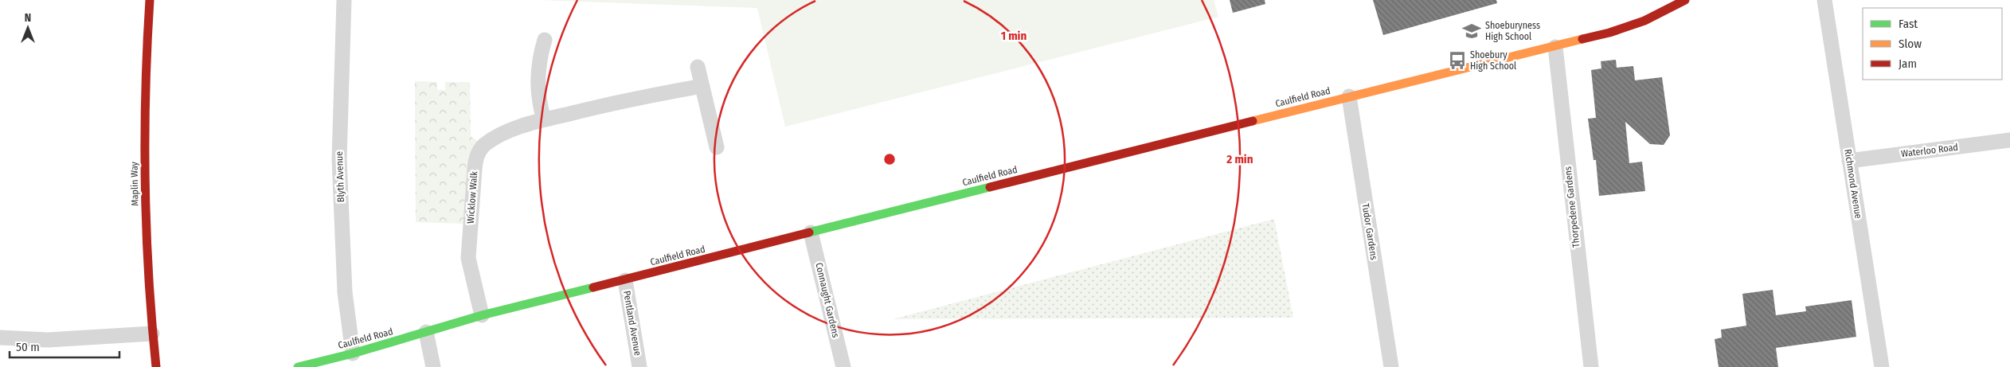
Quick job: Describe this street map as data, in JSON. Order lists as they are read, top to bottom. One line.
{"streets":{"street":["Caulfield Road","Waterloo Road","Blyth Avenue","Maplin Way","Richmond Avenue","Wicklow Walk","Thorpedene Gardens","Tudor Gardens","Connaught Gardens","Pentland Avenue"]},"crossings":[["Caulfield Road","Blyth Avenue"],["Caulfield Road","Wicklow Walk"],["Caulfield Road","Thorpedene Gardens"],["Caulfield Road","Tudor Gardens"],["Caulfield Road","Connaught Gardens"],["Caulfield Road","Pentland Avenue"],["Waterloo Road","Richmond Avenue"]],"places":{"school or university":["Shoeburyness High School"],"bus stop":["Shoebury High School"]},"legend":["Fast","Slow","Jam"],"scale_bar":"50 m","north":"top","rings":["1 min","2 min"]}
